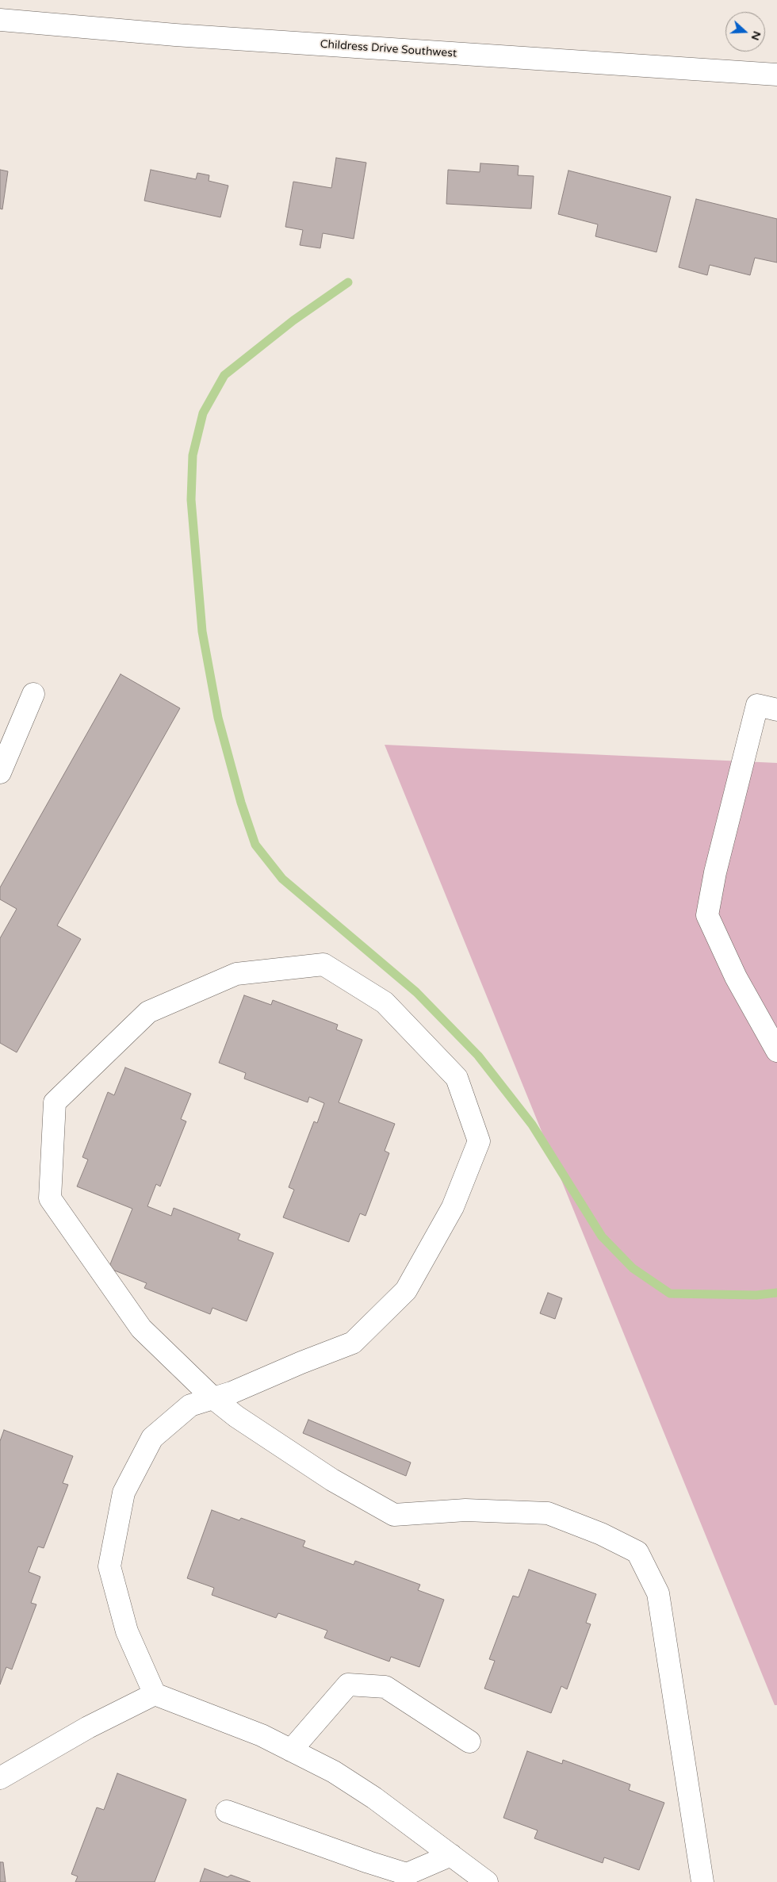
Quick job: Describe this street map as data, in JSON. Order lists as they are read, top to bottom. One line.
{"streets":{"street":["Childress Drive Southwest"]},"north":"right"}
